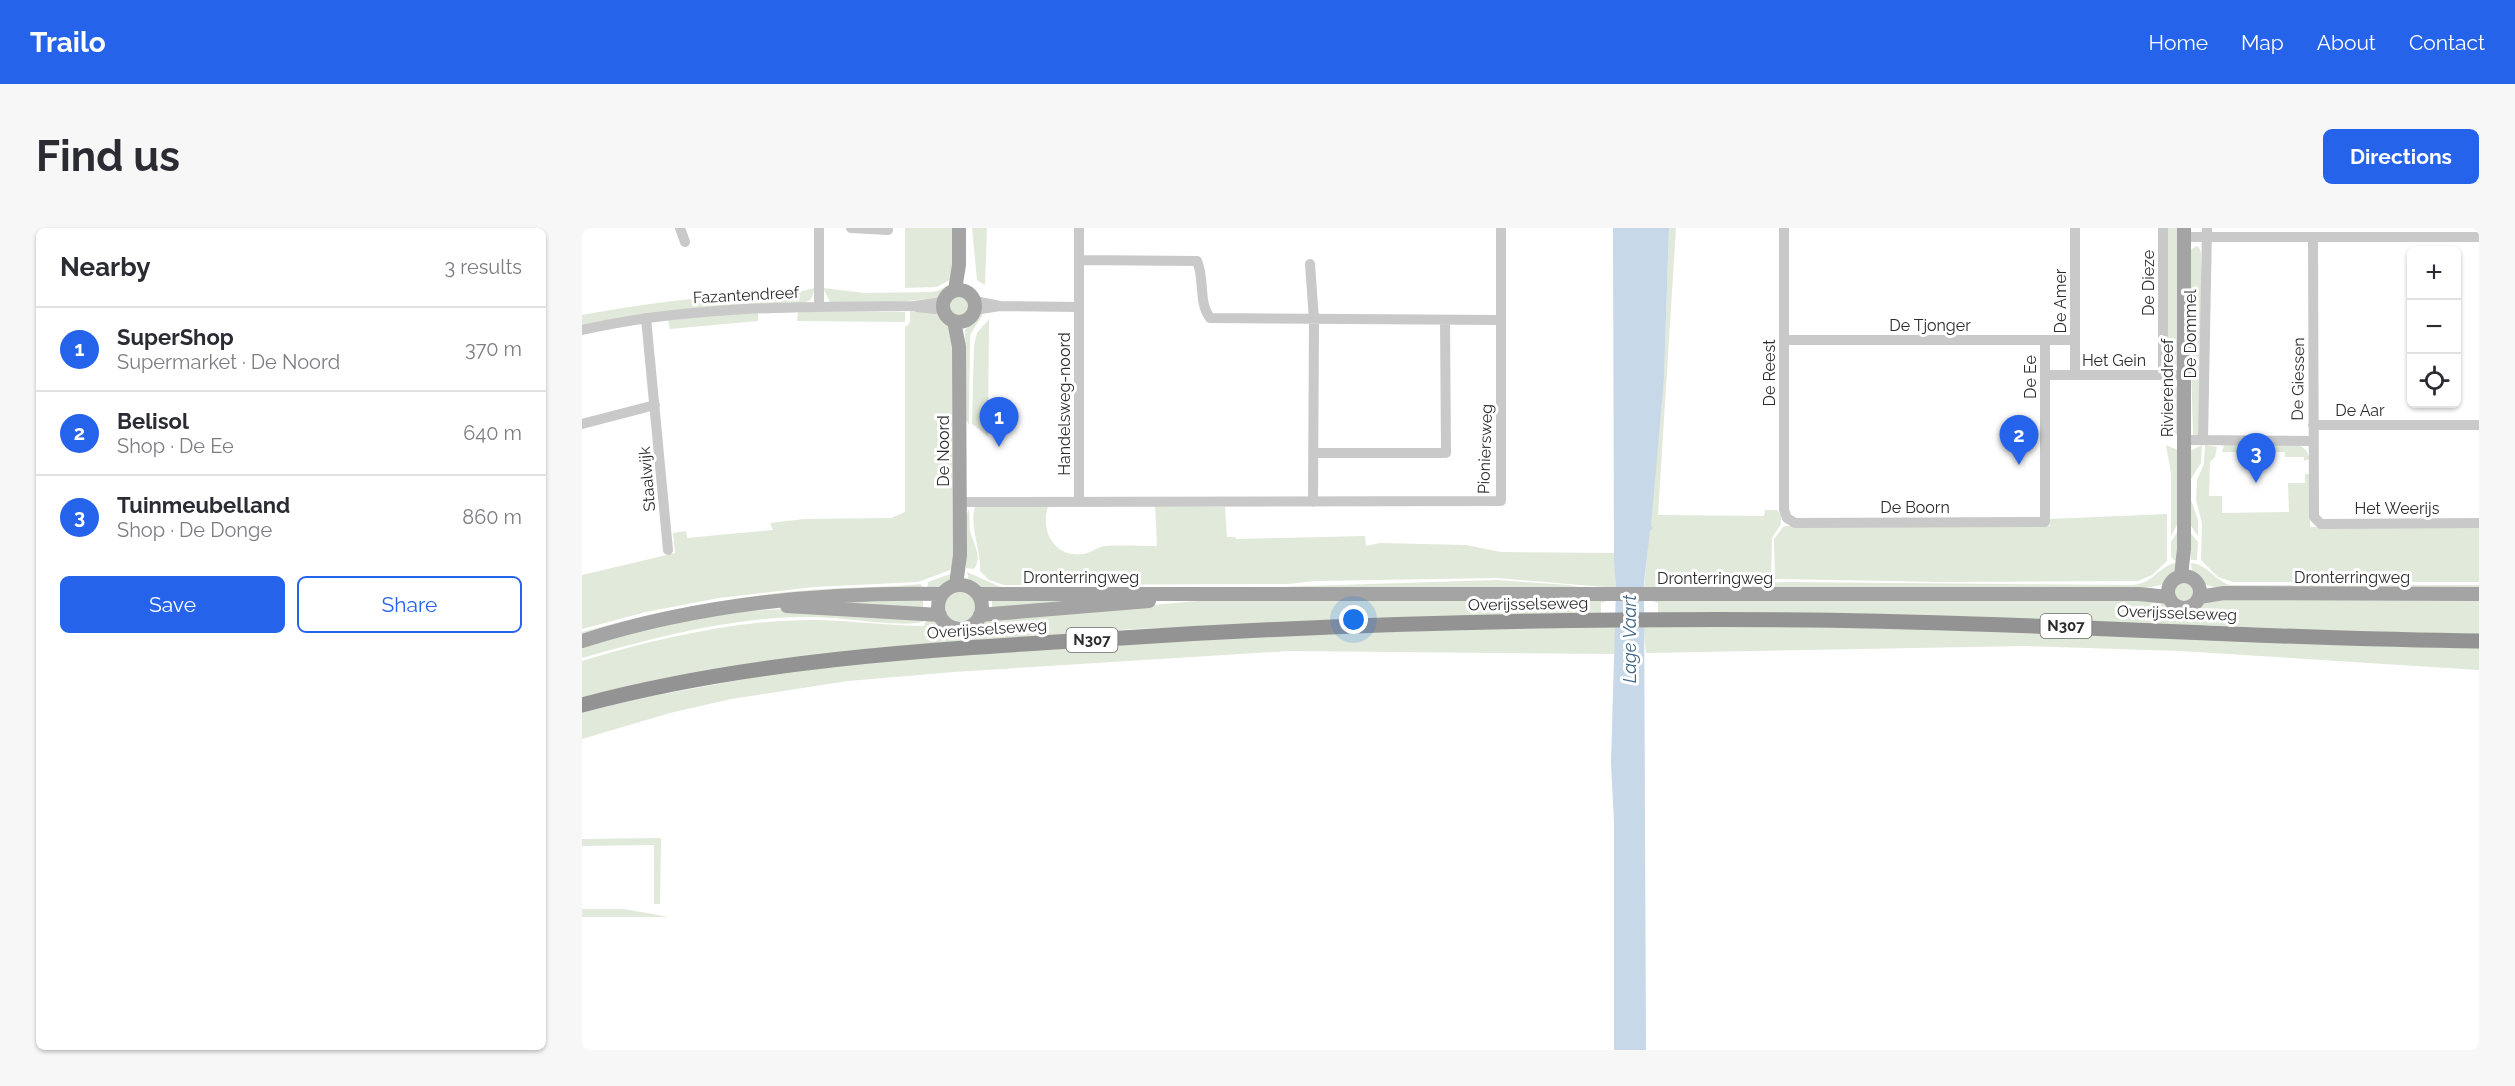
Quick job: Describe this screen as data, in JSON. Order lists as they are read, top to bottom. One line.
{"streets":{"highway":["Overijsselseweg","N307"],"main road":["Rivierendreef","De Noord","Dronterringweg"],"street":["De Dieze","Fazantendreef","De Amer","De Tjonger","De Dommel","Het Gein","De Reest","De Ee","De Giessen","Handelsweg-noord","De Aar","Pioniersweg","Staalwijk","De Boorn","Het Weerijs"]},"crossings":[["De Dieze","Het Gein"],["Fazantendreef","De Noord"],["Fazantendreef","Staalwijk"],["De Amer","De Tjonger"],["De Amer","Het Gein"],["De Tjonger","De Reest"],["De Tjonger","De Ee"],["Het Gein","De Ee"],["Het Gein","Rivierendreef"],["De Reest","De Boorn"],["De Ee","De Boorn"],["De Giessen","De Aar"],["De Giessen","Het Weerijs"],["Rivierendreef","Dronterringweg"],["Handelsweg-noord","Pioniersweg"],["Pioniersweg","De Noord"],["De Noord","Dronterringweg"]],"water":["Lage Vaart"],"page":{"header":"Trailo","nav":["Home","Map","About","Contact"],"buttons":["Directions",["Save","Share"]],"title":"Find us","heading":["Nearby","3 results"],"map_buttons":["+","−"],"list":[{"mark":"1","name":"SuperShop","note":"Supermarket · De Noord","value":"370 m"},{"mark":"2","name":"Belisol","note":"Shop · De Ee","value":"640 m"},{"mark":"3","name":"Tuinmeubelland","note":"Shop · De Donge","value":"860 m"}],"pins":["1","2","3"]}}
